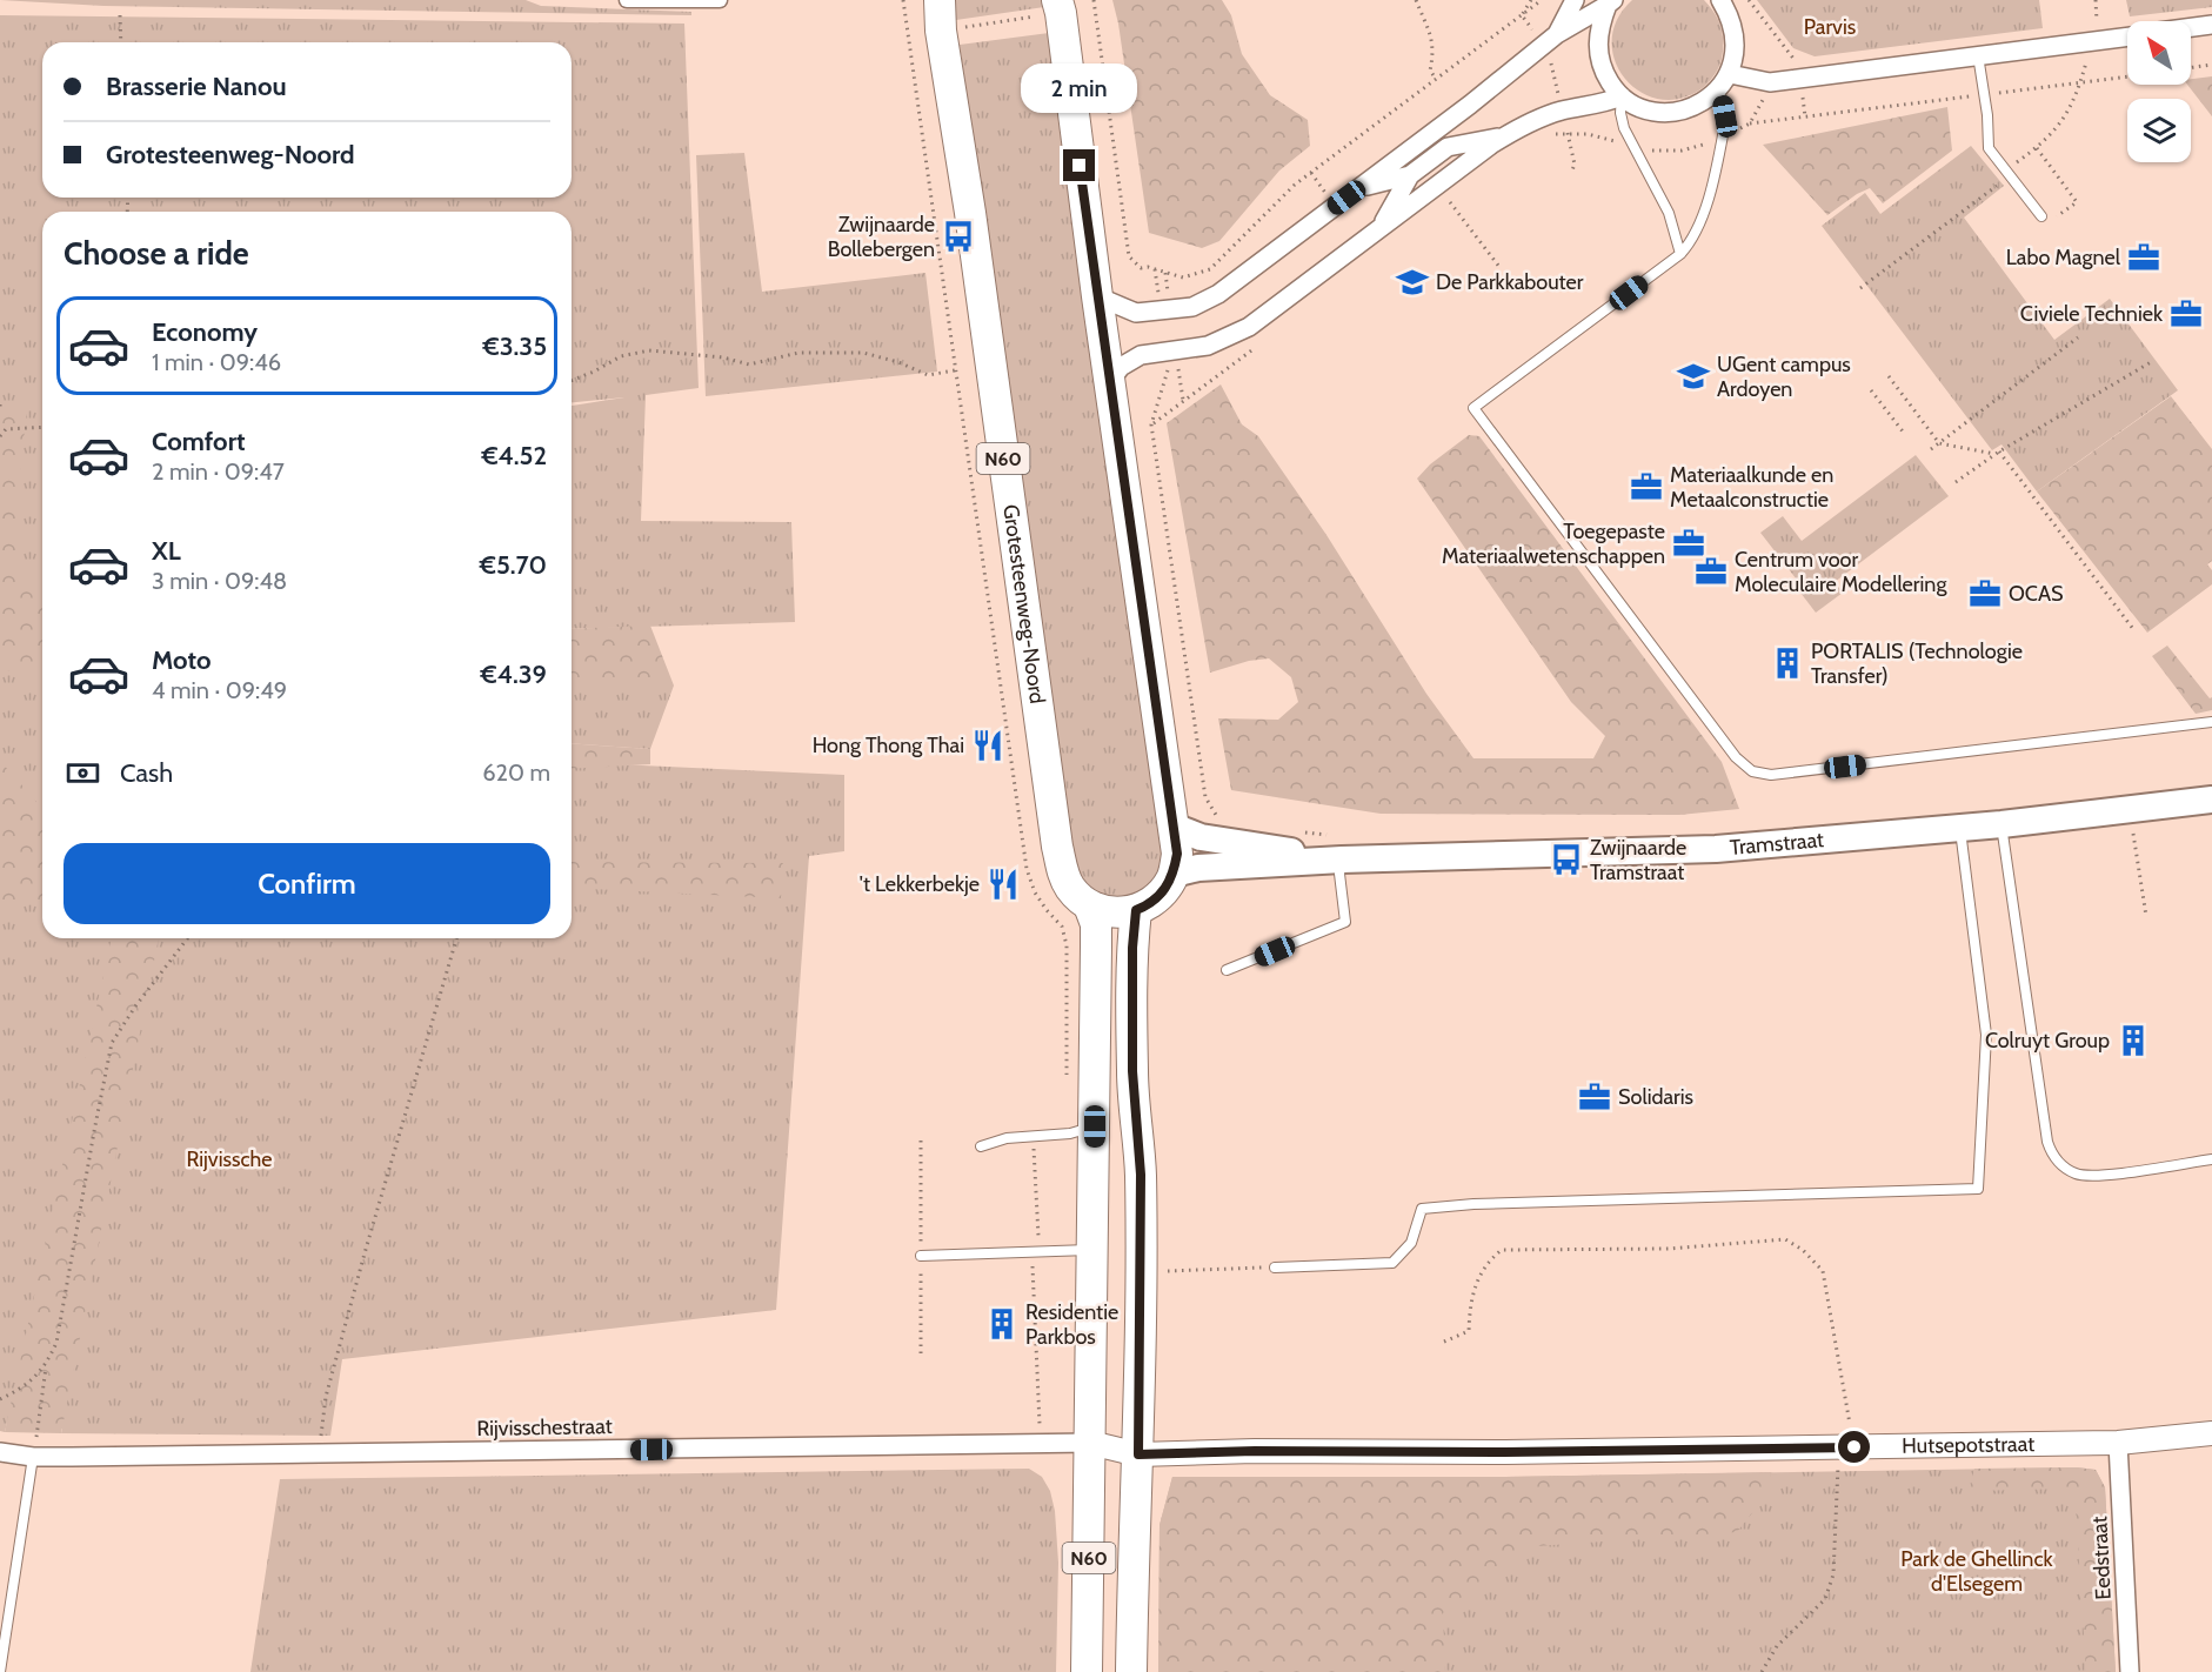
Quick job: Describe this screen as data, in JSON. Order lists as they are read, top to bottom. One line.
{"streets":{"highway":["N60","Grotesteenweg-Noord"],"main road":["Tramstraat"],"street":["Rijvisschestraat","Hutsepotstraat","Eedstraat"]},"crossings":[["N60","Grotesteenweg-Noord"],["N60","Rijvisschestraat"],["N60","Hutsepotstraat"],["Grotesteenweg-Noord","Rijvisschestraat"],["Grotesteenweg-Noord","Hutsepotstraat"],["Rijvisschestraat","Hutsepotstraat"],["Hutsepotstraat","Eedstraat"]],"parks":["Parvis","Rijvissche","Park de Ghellinck d'Elsegem"],"places":{"bus stop":["Zwijnaarde Bollebergen","Zwijnaarde Tramstraat"],"office":["Labo Magnel","Civiele Techniek","Materiaalkunde en Metaalconstructie","Toegepaste Materiaalwetenschappen","Centrum voor Moleculaire Modellering","OCAS","Solidaris"],"school or university":["De Parkkabouter","UGent campus Ardoyen"],"building":["PORTALIS (Technologie Transfer)","Colruyt Group","Residentie Parkbos"],"restaurant":["Hong Thong Thai","'t Lekkerbekje"]},"north":"top left","page":{"banner":["Brasserie Nanou","Grotesteenweg-Noord"],"bubble":"2 min","heading":"Choose a ride","list":[{"name":"Economy","note":"1 min · 09:46","value":"€3.35"},{"name":"Comfort","note":"2 min · 09:47","value":"€4.52"},{"name":"XL","note":"3 min · 09:48","value":"€5.70"},{"name":"Moto","note":"4 min · 09:49","value":"€4.39"}],"pay":["Cash","620 m"],"buttons":"Confirm"}}
